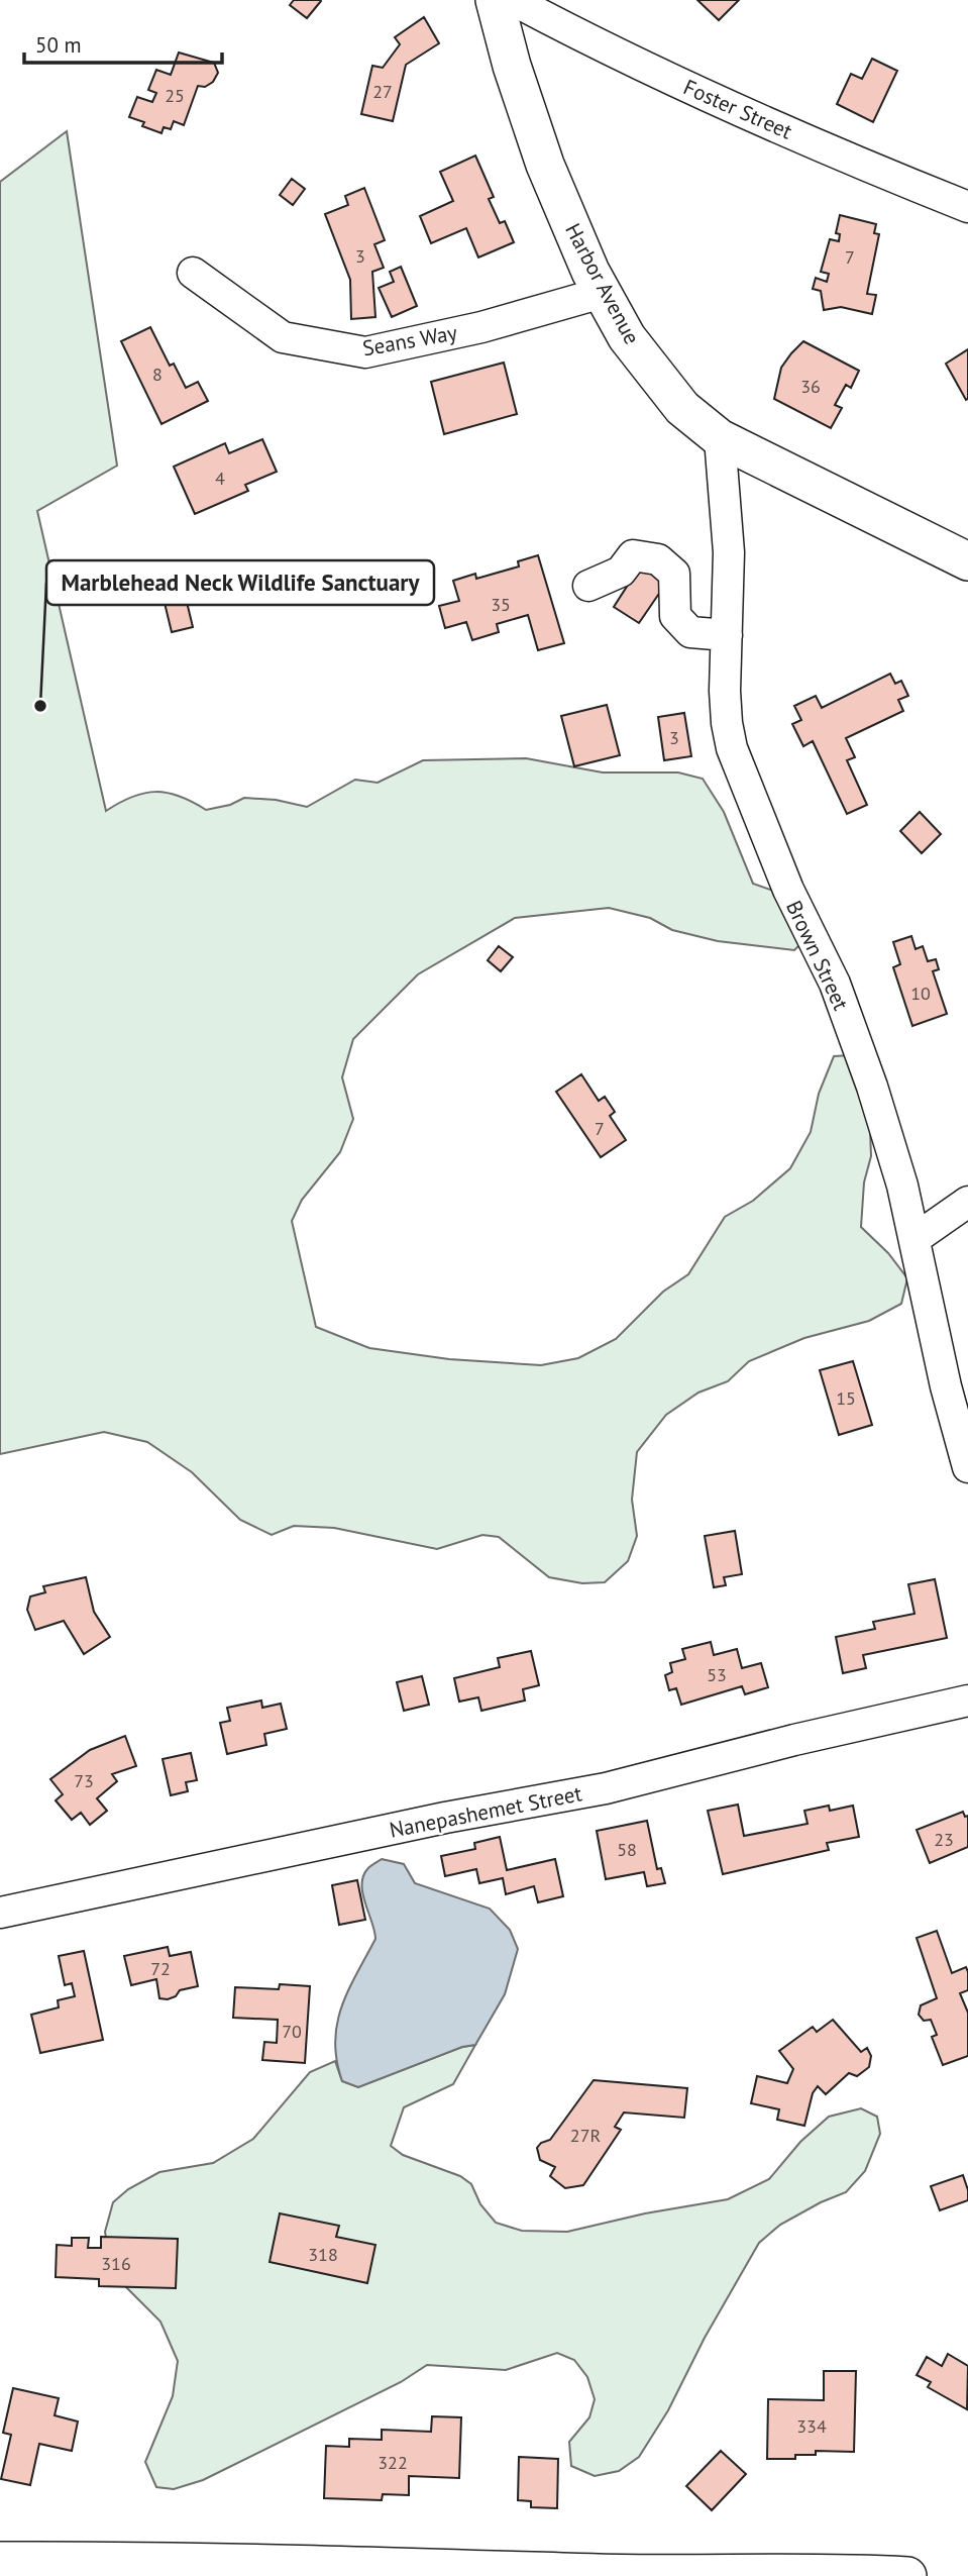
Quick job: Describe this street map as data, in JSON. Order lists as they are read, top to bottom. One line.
{"streets":{"main road":["Harbor Avenue"],"street":["Foster Street","Seans Way","Brown Street","Nanepashemet Street"]},"crossings":[["Harbor Avenue","Seans Way"],["Harbor Avenue","Brown Street"]],"places":["Marblehead Neck Wildlife Sanctuary"],"house_numbers":["27","25","3","7","8","36","4","35","3","10","7","15","53","73","23","58","72","70","27R","318","316","334","322"],"scale_bar":"50 m"}
